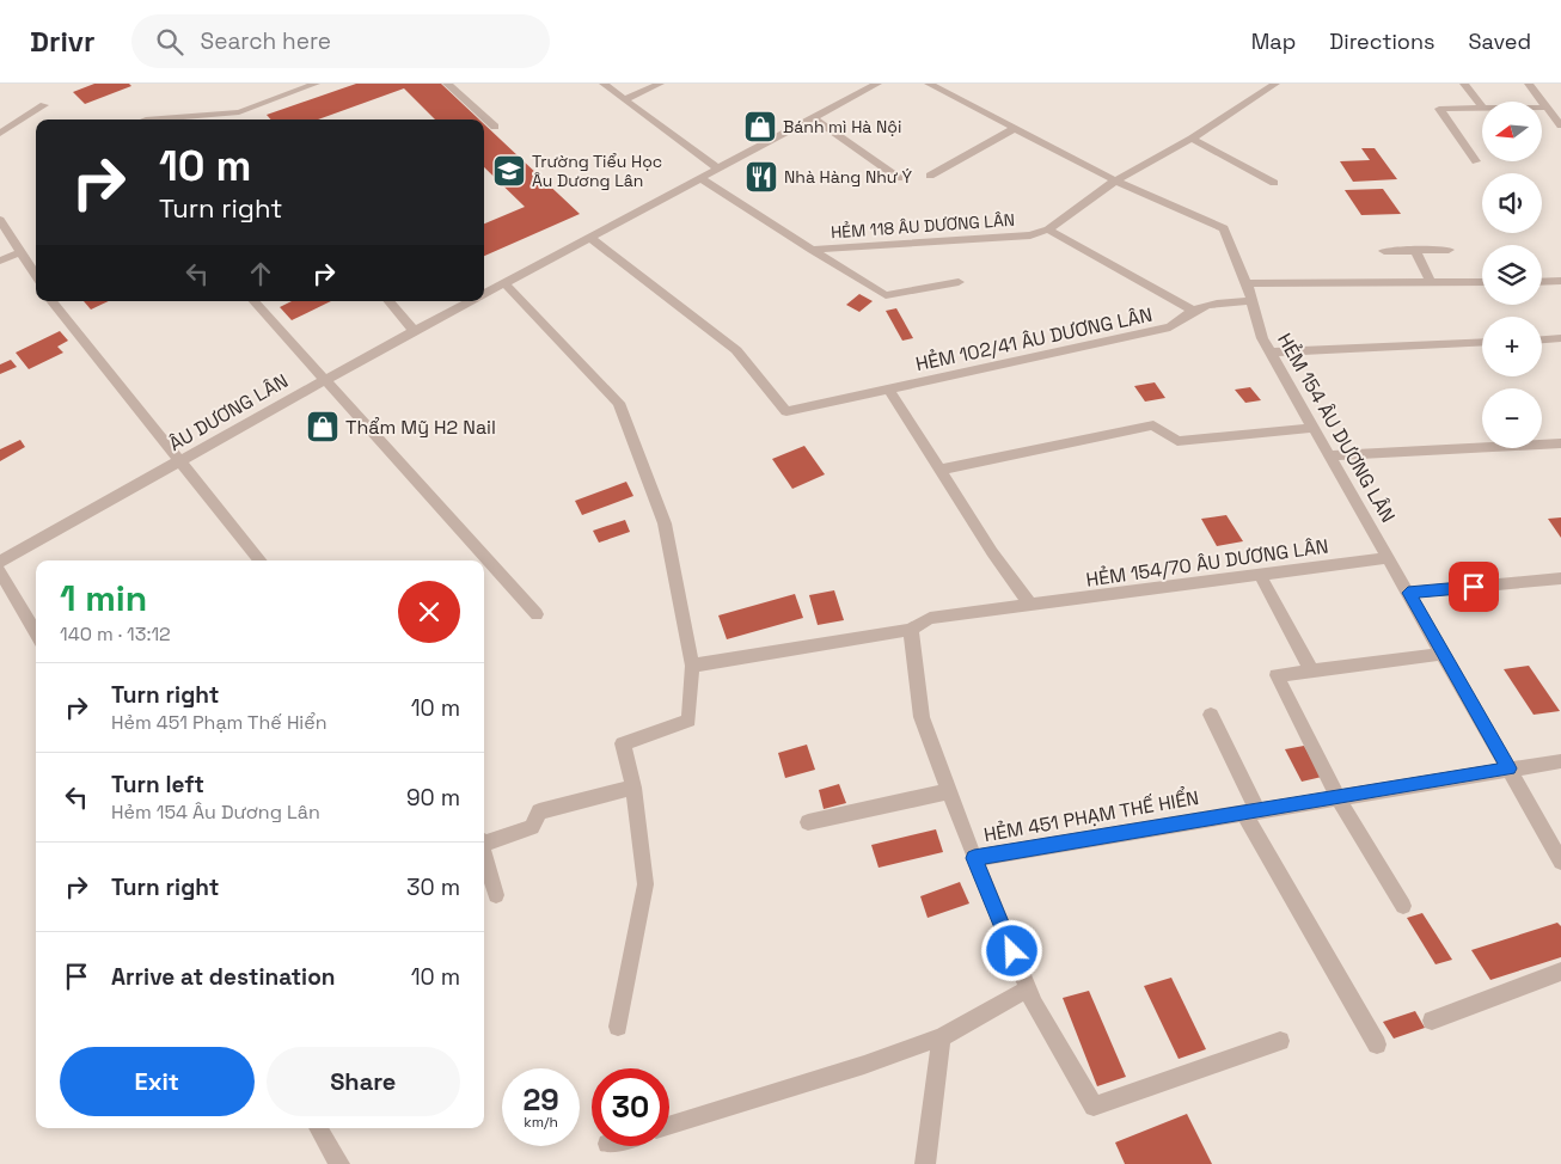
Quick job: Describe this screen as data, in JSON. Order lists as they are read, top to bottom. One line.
{"streets":{"street":["HẺM 118 ÂU DƯƠNG LÂN","HẺM 102/41 ÂU DƯƠNG LÂN","ÂU DƯƠNG LÂN","HẺM 154 ÂU DƯƠNG LÂN","HẺM 154/70 ÂU DƯƠNG LÂN","HẺM 451 PHẠM THẾ HIỂN"]},"crossings":[["HẺM 118 ÂU DƯƠNG LÂN","ÂU DƯƠNG LÂN"],["HẺM 118 ÂU DƯƠNG LÂN","HẺM 154 ÂU DƯƠNG LÂN"],["HẺM 102/41 ÂU DƯƠNG LÂN","ÂU DƯƠNG LÂN"],["HẺM 102/41 ÂU DƯƠNG LÂN","HẺM 154 ÂU DƯƠNG LÂN"],["HẺM 154 ÂU DƯƠNG LÂN","HẺM 154/70 ÂU DƯƠNG LÂN"],["HẺM 154 ÂU DƯƠNG LÂN","HẺM 451 PHẠM THẾ HIỂN"]],"places":{"shop":["Bánh mì Hà Nội","Thẩm Mỹ H2 Nail"],"school or university":["Trường Tiểu Học Âu Dương Lân"],"restaurant":["Nhà Hàng Như Ý"]},"north":"left","page":{"header":"Drivr","search":"Search here","nav":["Map","Directions","Saved"],"map_buttons":["+","−"],"turn":["10 m","Turn right"],"heading":["1 min","140 m · 13:12"],"list":[{"name":"Turn right","note":"Hẻm 451 Phạm Thế Hiển","value":"10 m"},{"name":"Turn left","note":"Hẻm 154 Âu Dương Lân","value":"90 m"},{"name":"Turn right","value":"30 m"},{"name":"Arrive at destination","value":"10 m"}],"buttons":["Exit","Share"],"speed":"29 km/h","limit":"30"}}
